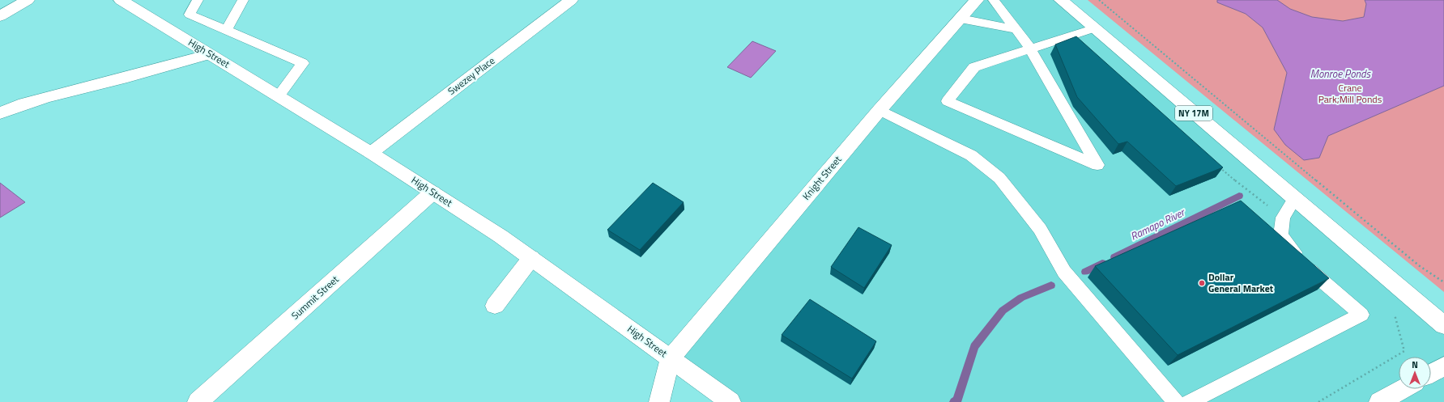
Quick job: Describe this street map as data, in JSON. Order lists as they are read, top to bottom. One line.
{"streets":{"street":["High Street","Swezey Place","NY 17M","Knight Street","Summit Street"]},"crossings":[["High Street","Swezey Place"],["High Street","Knight Street"],["High Street","Summit Street"]],"water":["Monroe Ponds","Ramapo River"],"parks":["Crane Park;Mill Ponds"],"places":["Dollar General Market"],"north":"top"}
